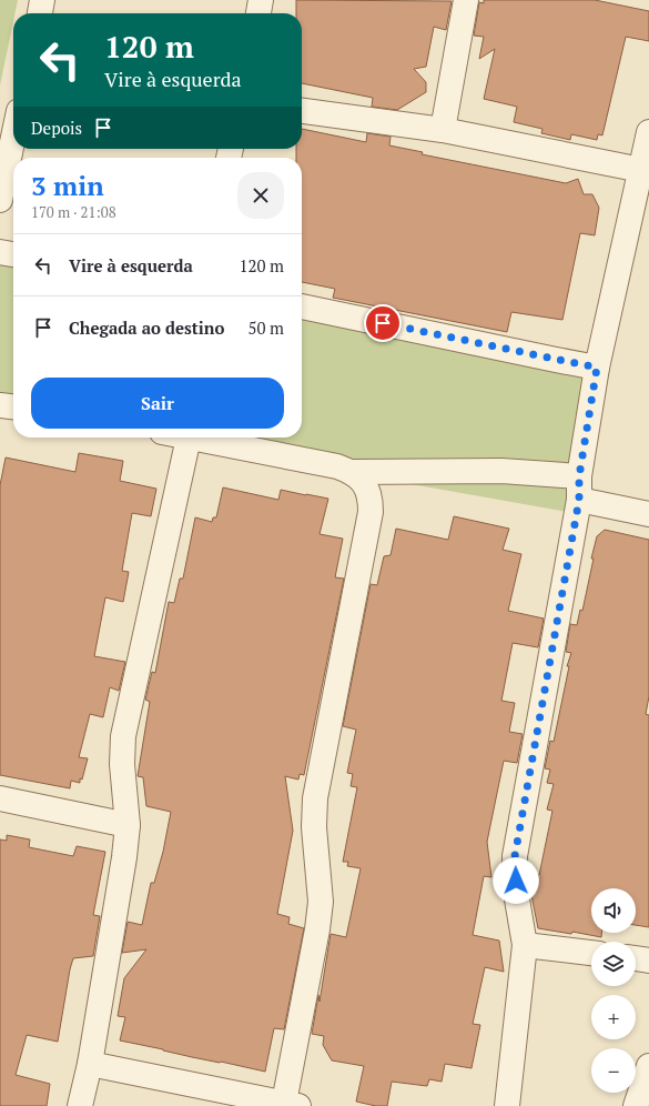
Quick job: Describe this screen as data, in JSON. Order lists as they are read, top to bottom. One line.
{"page":{"turn":["120 m","Vire à esquerda"],"then":"Depois","heading":["3 min","170 m · 21:08"],"list":[{"name":"Vire à esquerda","value":"120 m"},{"name":"Chegada ao destino","value":"50 m"}],"buttons":"Sair","map_buttons":["+","−"]}}
